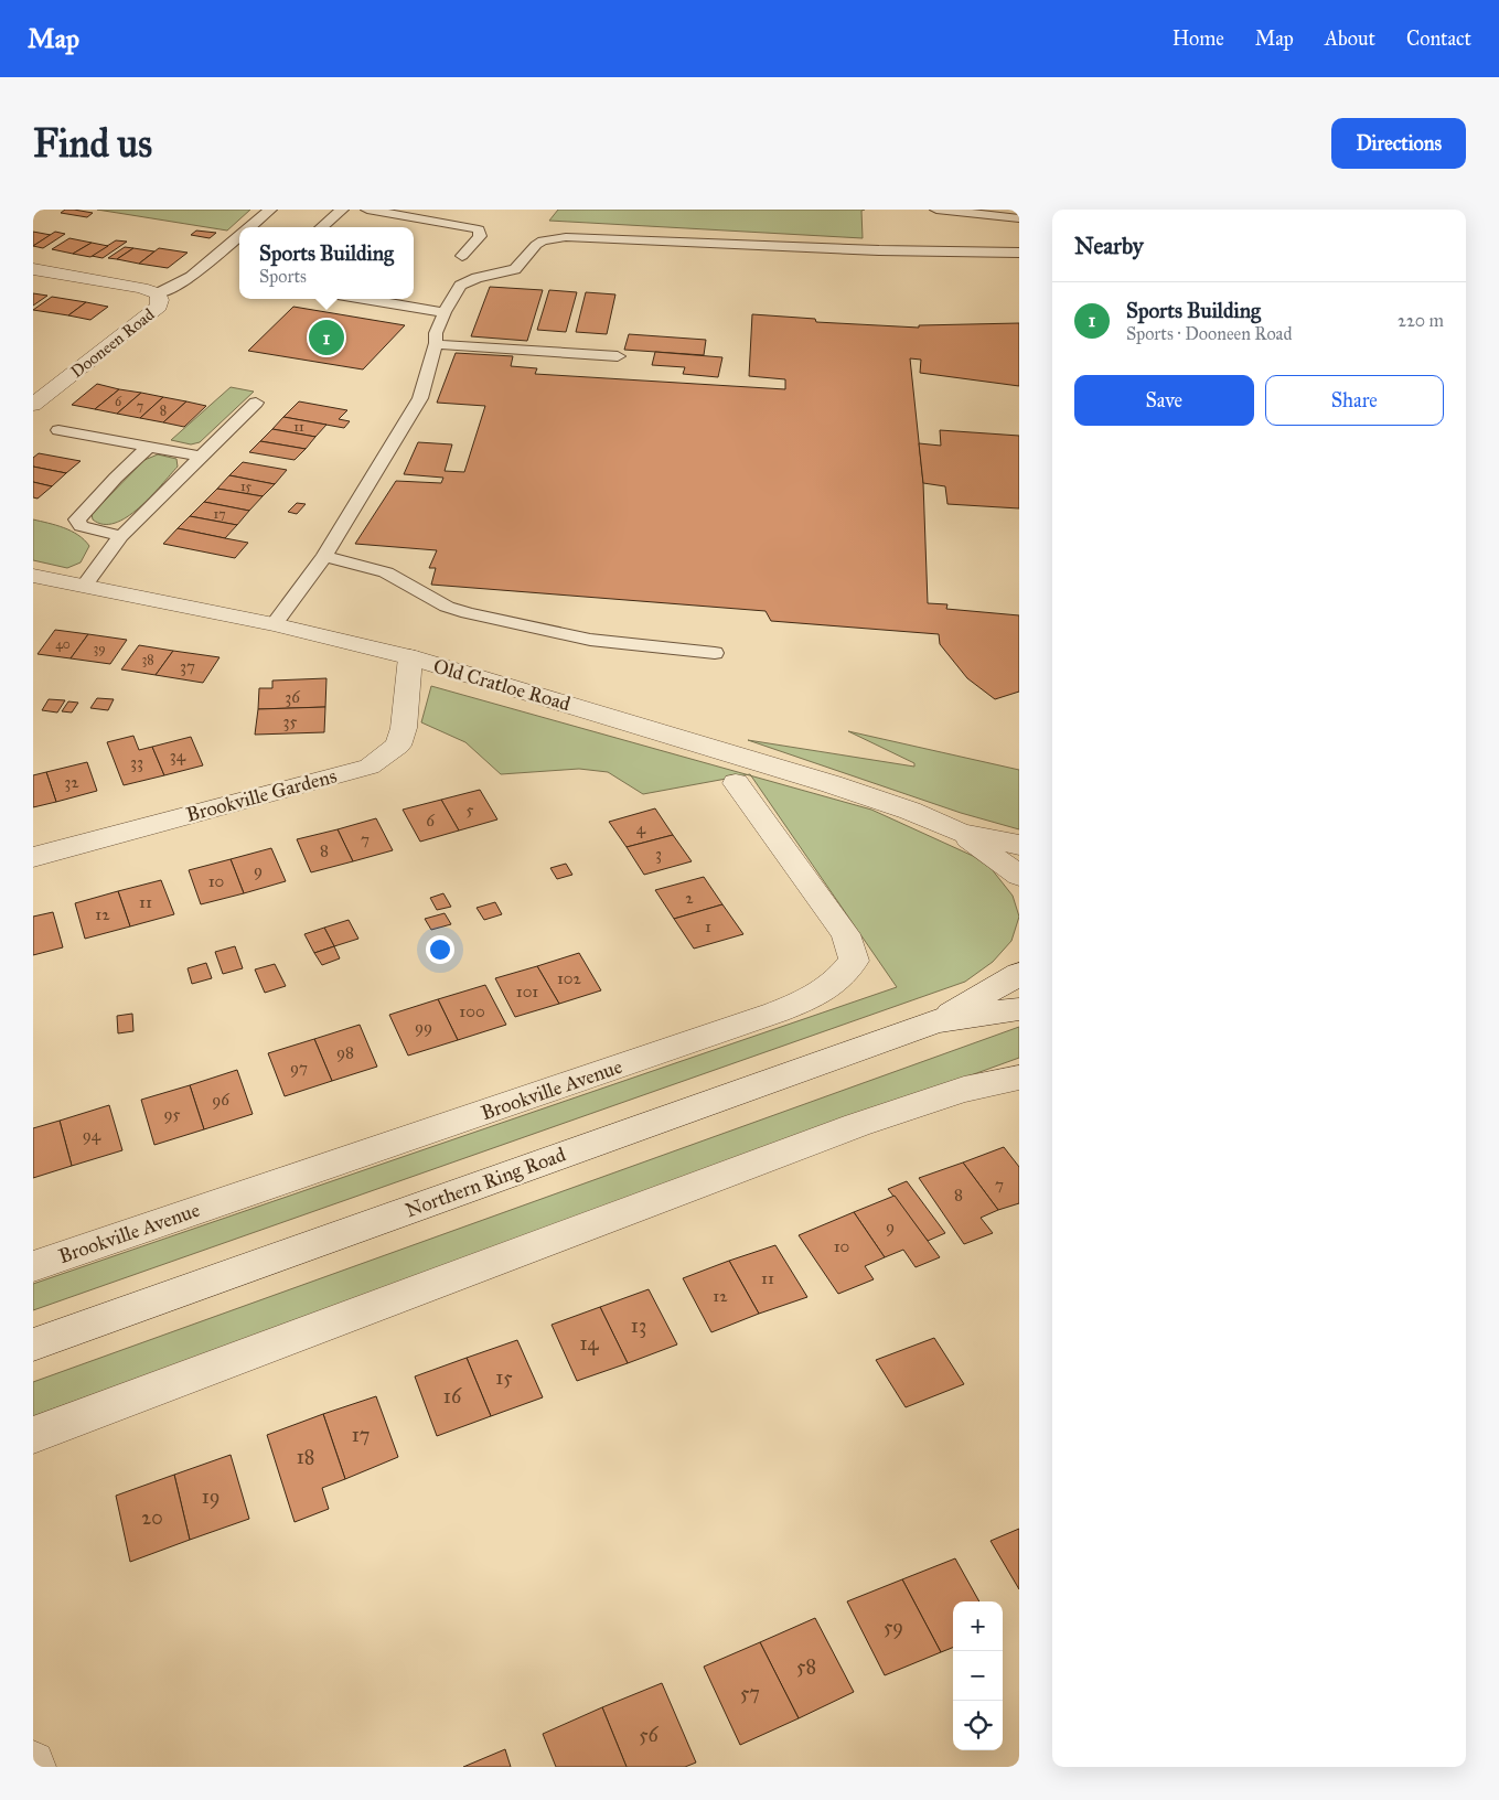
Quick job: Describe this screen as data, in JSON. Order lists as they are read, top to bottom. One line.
{"streets":{"street":["Dooneen Road","Old Cratloe Road","Brookville Gardens","Brookville Avenue","Northern Ring Road"]},"crossings":[["Old Cratloe Road","Brookville Gardens"]],"house_numbers":["6","7","8","11","15","17","40","39","38","37","36","35","34","33","32","5","6","4","7","8","3","9","10","2","11","12","1","102","101","100","99","98","97","96","95","94","7","8","9","10","11","12","13","14","15","16","17","18","19","20","59","58","57","56"],"page":{"header":"Map","nav":["Home","Map","About","Contact"],"buttons":["Directions",["Save","Share"]],"title":"Find us","heading":"Nearby","popup":["Sports Building","Sports"],"list":[{"mark":"1","name":"Sports Building","note":"Sports · Dooneen Road","value":"220 m"}],"pins":"1","map_buttons":["+","−"]}}
